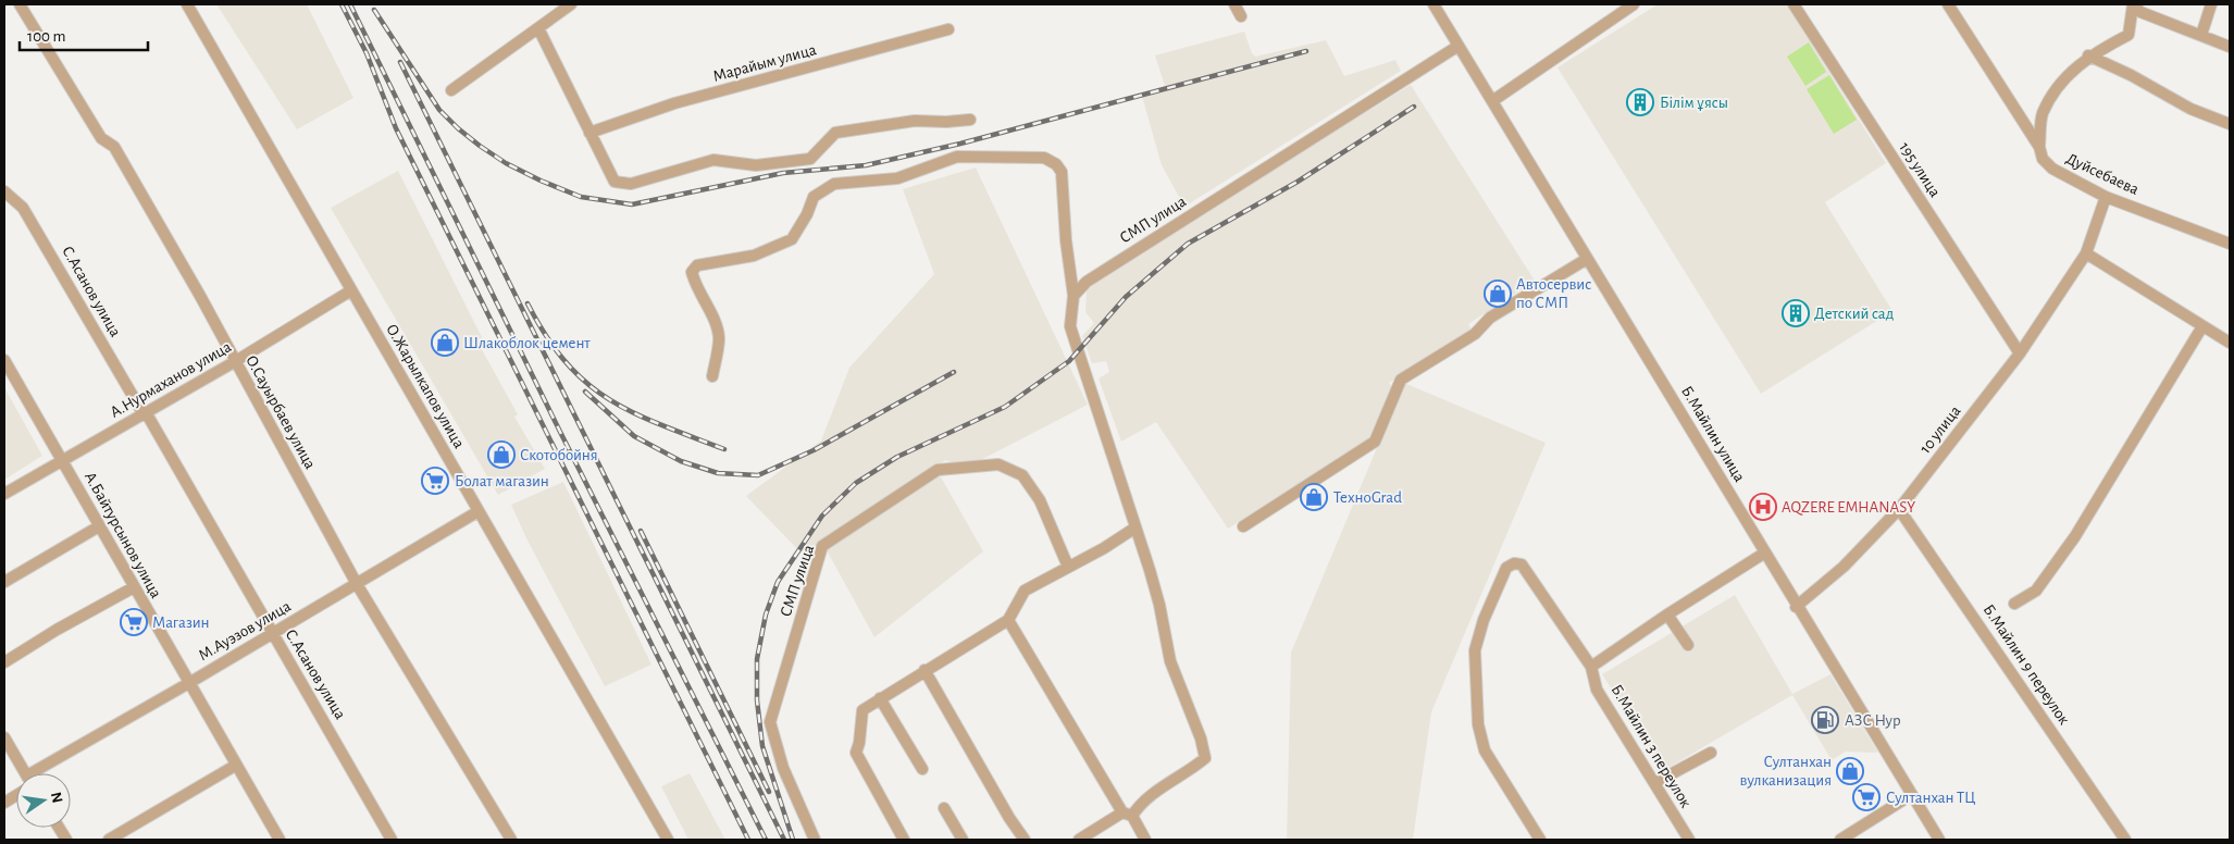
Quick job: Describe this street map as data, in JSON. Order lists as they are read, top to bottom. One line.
{"streets":{"street":["Марайым улица","195 улица","Дуйсебаева","СМП улица","С.Асанов улица","А.Нурмаханов улица","О.Жарылкапов улица","О.Сауырбаев улица","10 улица","Б.Майлин улица","А.Байтурсынов улица","М.Ауэзов улица","Б.Майлин 9 переулок","Б.Майлин 3 переулок"]},"crossings":[["195 улица","10 улица"],["Дуйсебаева","10 улица"],["СМП улица","Б.Майлин улица"],["С.Асанов улица","А.Нурмаханов улица"],["С.Асанов улица","М.Ауэзов улица"],["А.Нурмаханов улица","О.Жарылкапов улица"],["А.Нурмаханов улица","О.Сауырбаев улица"],["А.Нурмаханов улица","А.Байтурсынов улица"],["О.Жарылкапов улица","М.Ауэзов улица"],["О.Сауырбаев улица","М.Ауэзов улица"],["10 улица","Б.Майлин улица"],["10 улица","Б.Майлин 9 переулок"],["А.Байтурсынов улица","М.Ауэзов улица"]],"places":{"building":["Білім ұясы","Детский сад"],"shop":["Автосервис по СМП","Шлакоблок цемент","Скотобойня","ТехноGrad","Султанхан вулканизация"],"supermarket":["Болат магазин","Магазин","Султанхан ТЦ"],"hospital":["AQZERE EMHANASY"],"fuel station":["АЗС Нур"]},"scale_bar":"100 m","north":"right"}
